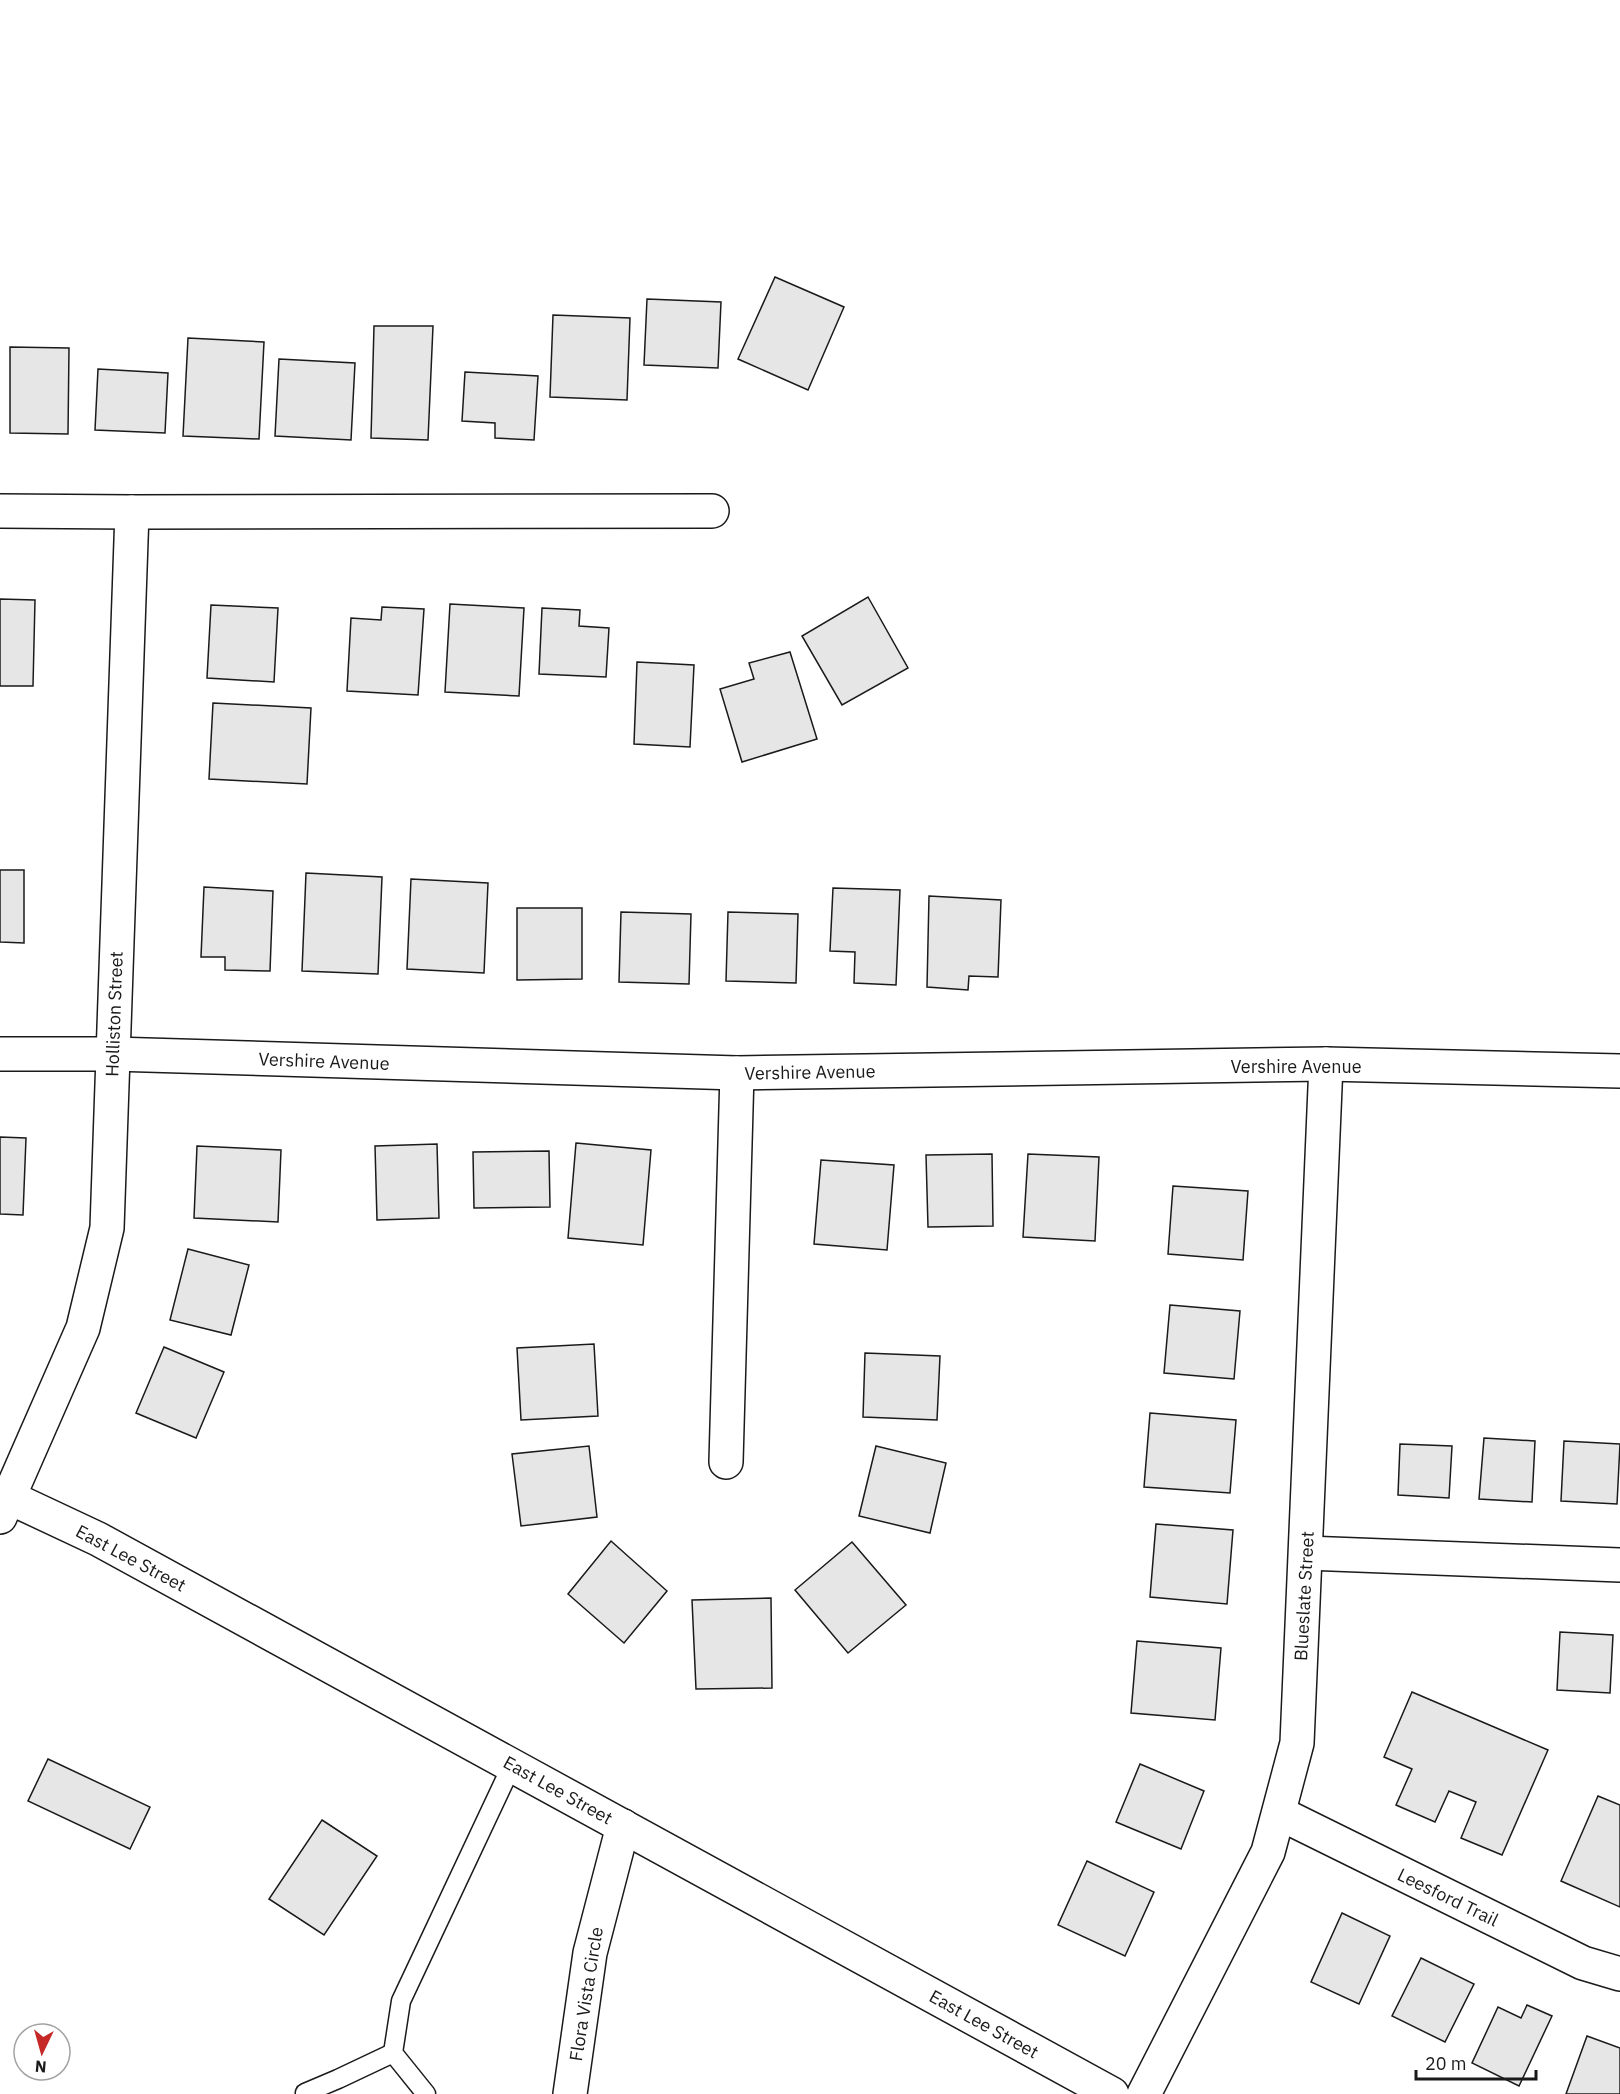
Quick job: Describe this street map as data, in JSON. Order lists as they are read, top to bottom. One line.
{"streets":{"street":["Holliston Street","Vershire Avenue","East Lee Street","Blueslate Street","Leesford Trail","Flora Vista Circle"]},"crossings":[["Holliston Street","Vershire Avenue"],["Holliston Street","East Lee Street"],["Vershire Avenue","Blueslate Street"],["East Lee Street","Flora Vista Circle"],["Blueslate Street","Leesford Trail"]],"scale_bar":"20 m","north":"bottom"}
